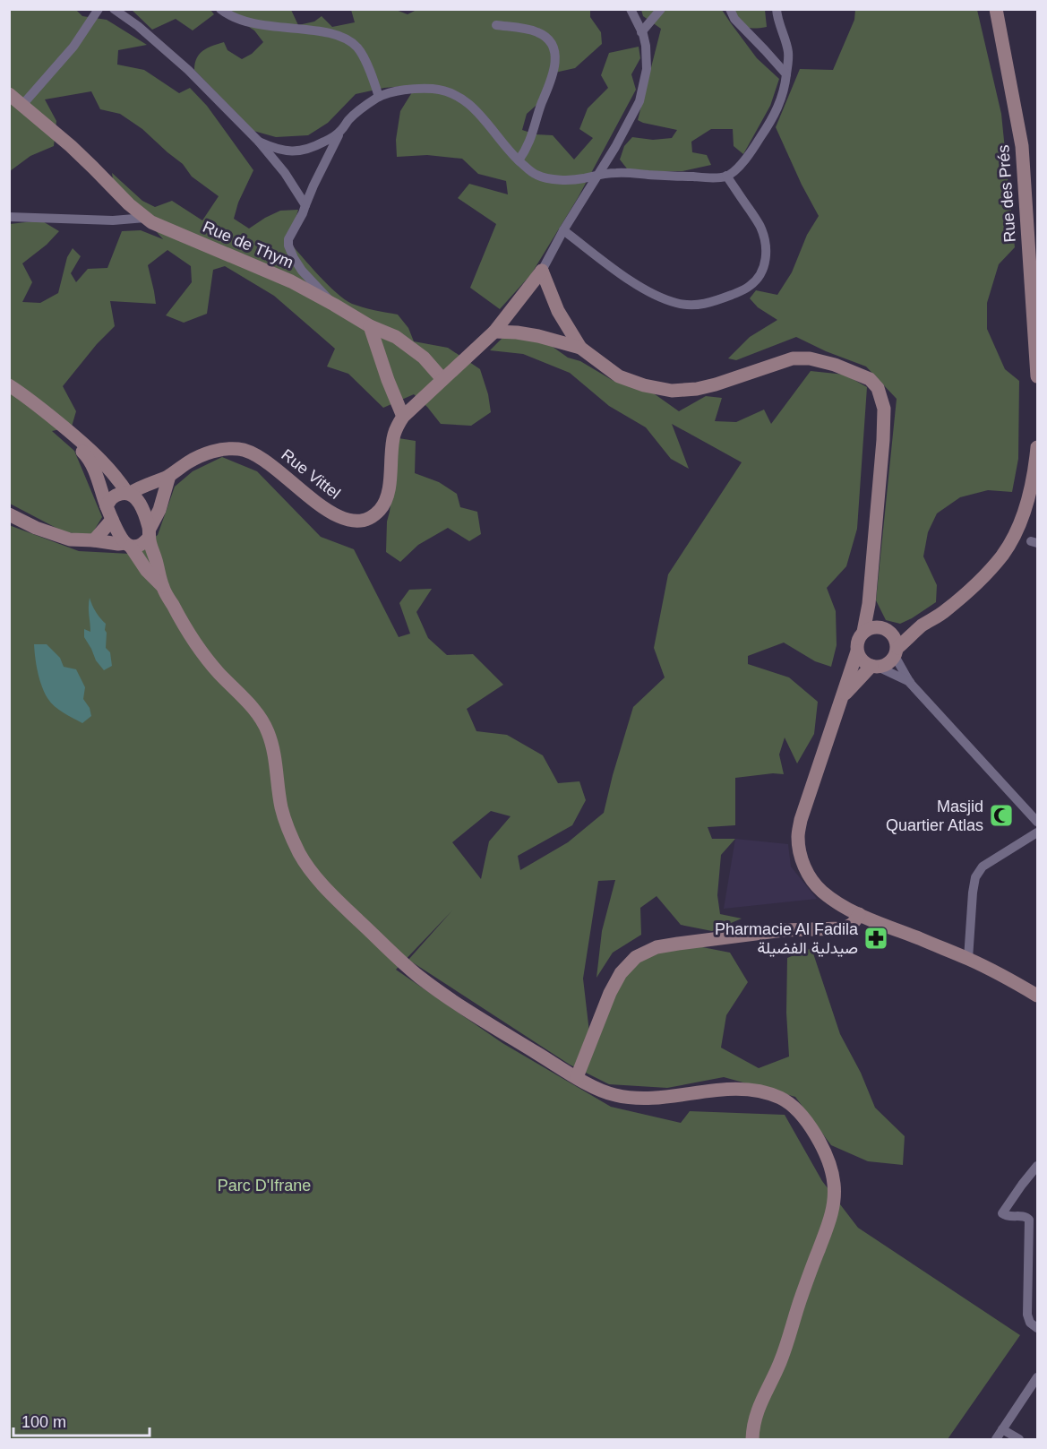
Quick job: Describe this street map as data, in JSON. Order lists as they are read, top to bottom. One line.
{"streets":{"street":["Rue des Prés","Rue de Thym","Rue Vittel"]},"crossings":[["Rue de Thym","Rue Vittel"]],"parks":["Parc D'Ifrane"],"places":{"mosque":["Masjid Quartier Atlas"],"pharmacy":["Pharmacie Al Fadila صيدلية الفضيلة"]},"scale_bar":"100 m"}
